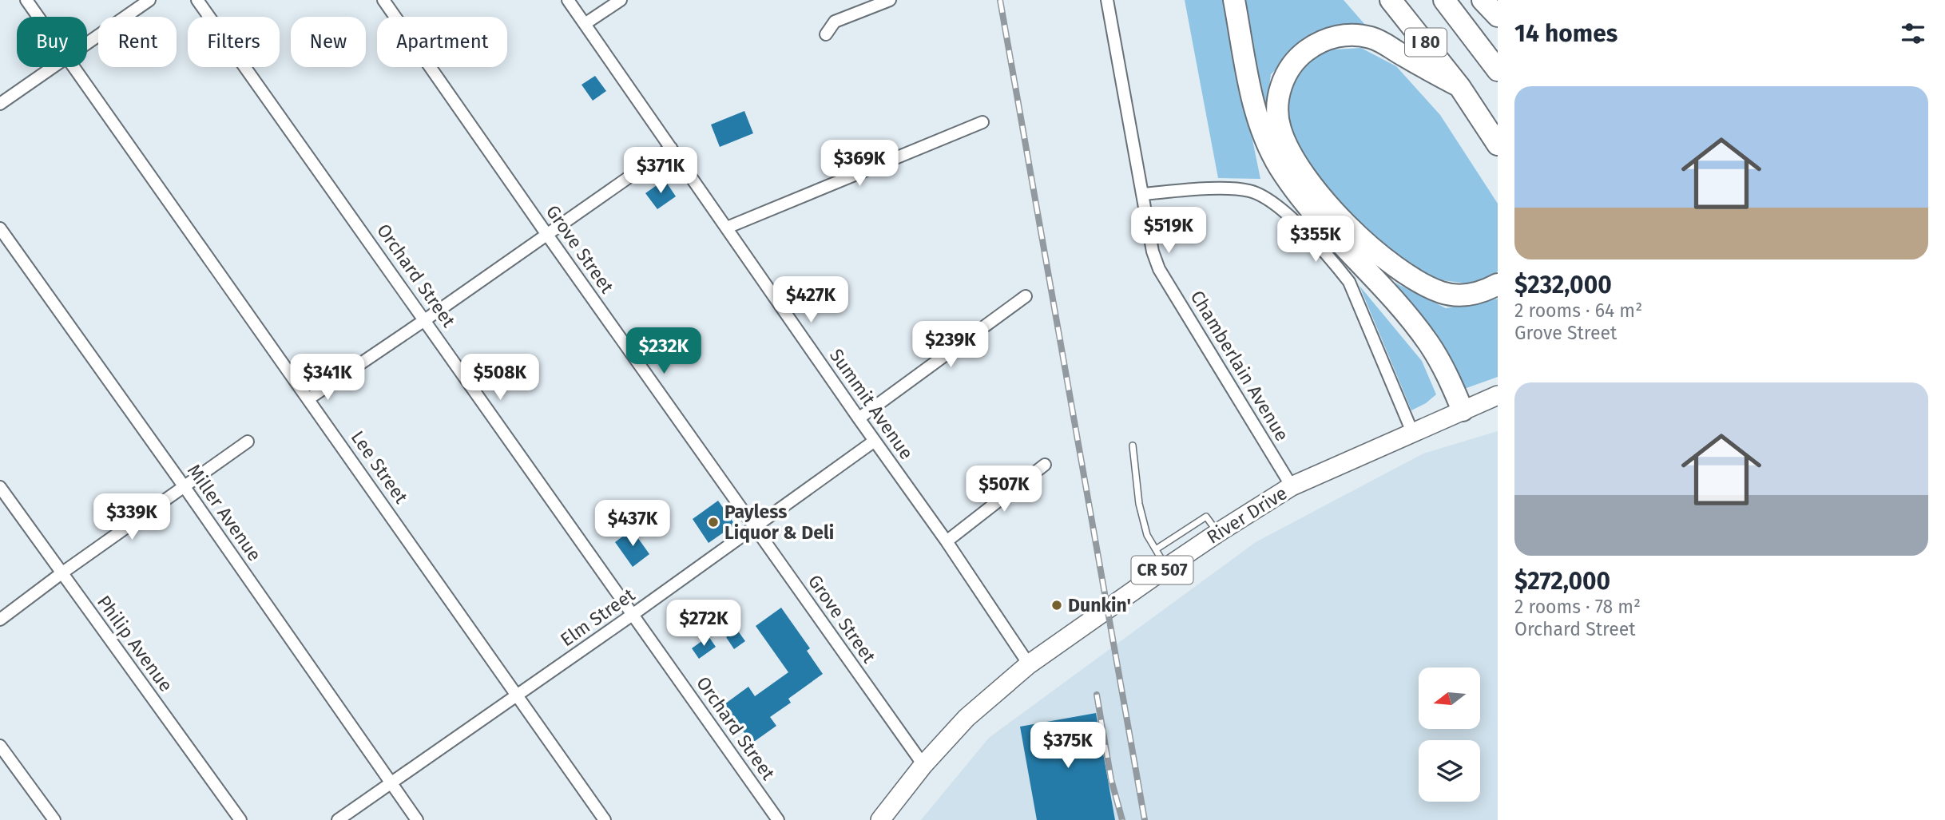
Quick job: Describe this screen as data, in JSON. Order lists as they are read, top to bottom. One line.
{"streets":{"highway":["I 80"],"main road":["River Drive","CR 507"],"street":["Grove Street","Orchard Street","Chamberlain Avenue","Summit Avenue","Lee Street","Miller Avenue","Elm Street","Philip Avenue"]},"crossings":[["Grove Street","River Drive"],["Grove Street","Elm Street"],["Orchard Street","Elm Street"],["Chamberlain Avenue","River Drive"],["Summit Avenue","River Drive"],["Summit Avenue","Elm Street"],["Lee Street","Elm Street"],["Miller Avenue","Elm Street"]],"places":["Payless Liquor & Deli","Dunkin'"],"north":"left","page":{"heading":"14 homes","chip":["Buy","Rent","Filters","New","Apartment"],"list":[{"name":"$232,000","note":"2 rooms · 64 m² · Grove Street"},{"name":"$272,000","note":"2 rooms · 78 m² · Orchard Street"}],"price":["$369K","$371K","$519K","$355K","$427K","$239K","$232K","$341K","$508K","$507K","$339K","$437K","$272K","$375K"]}}
